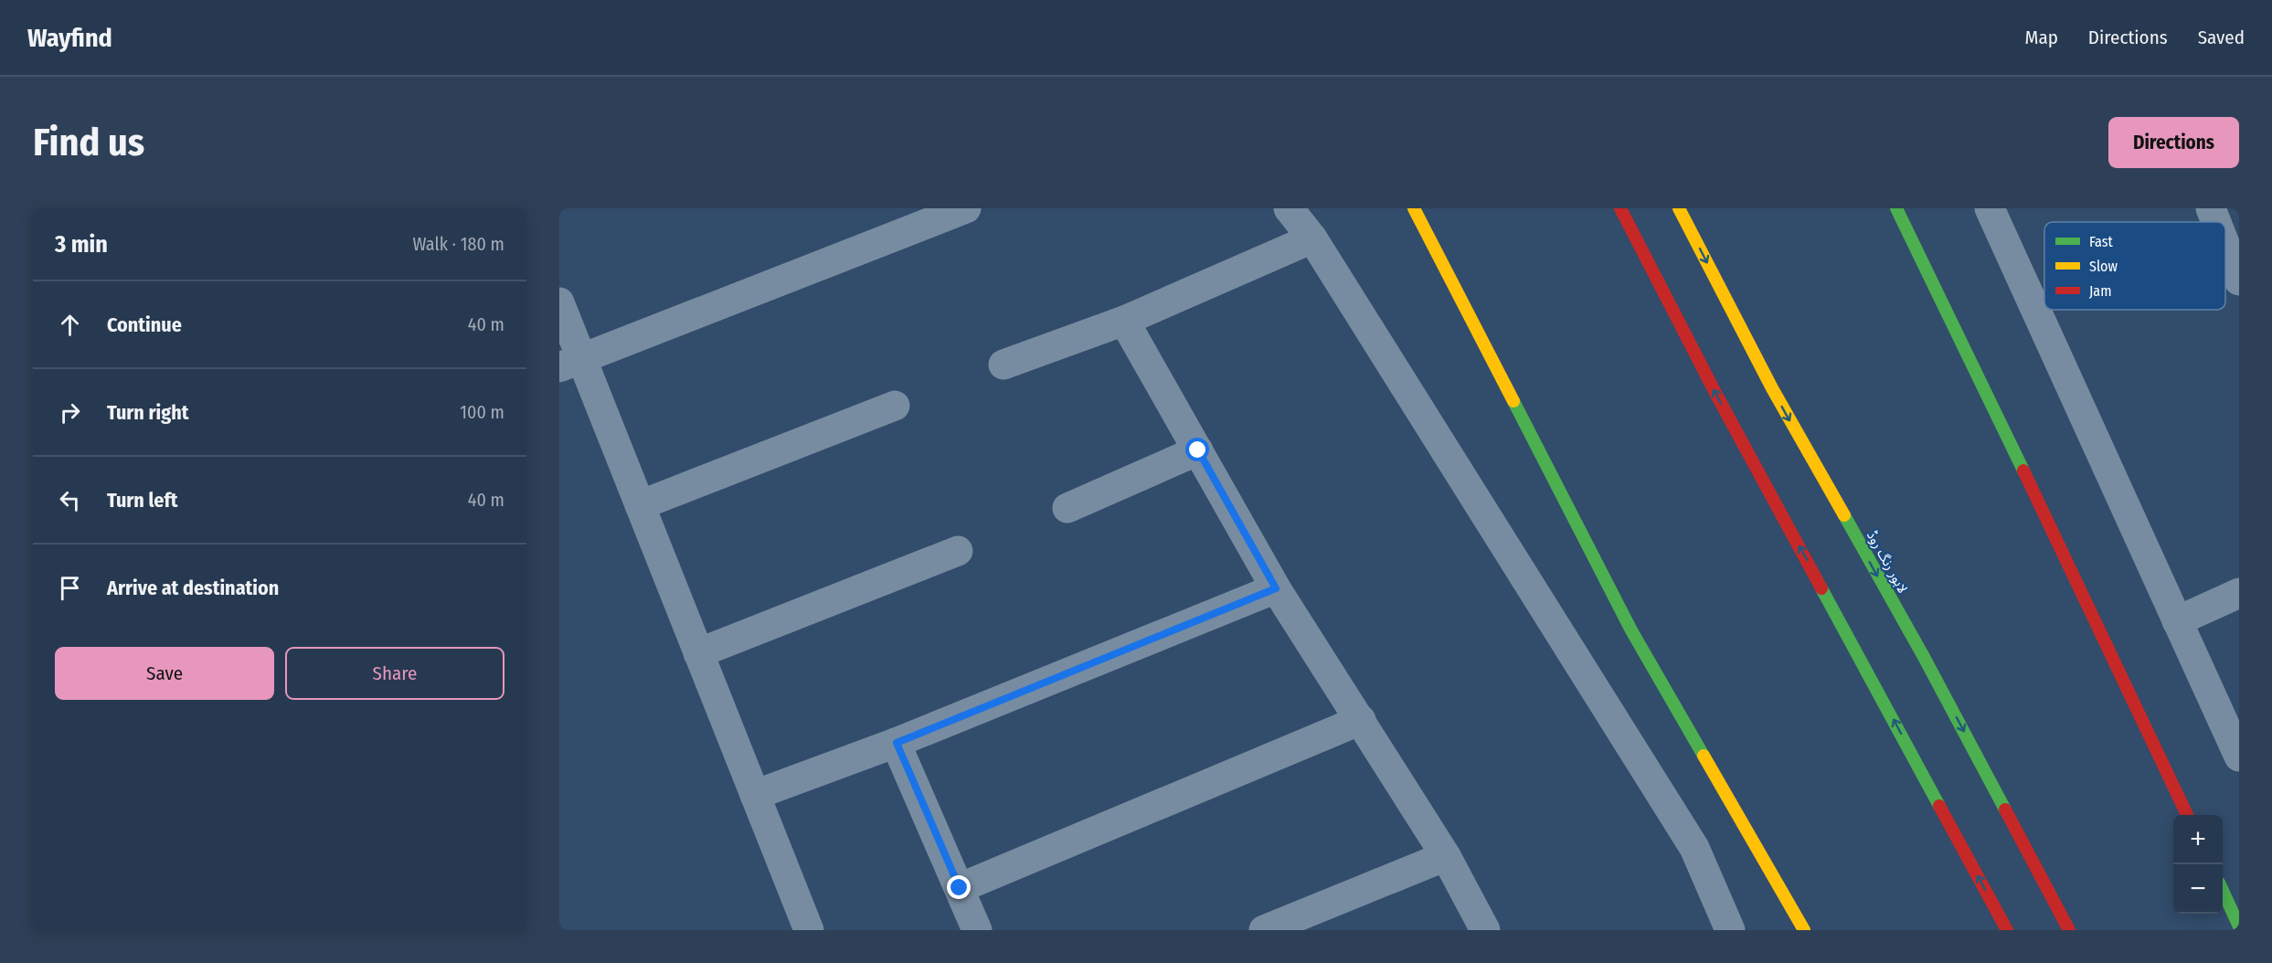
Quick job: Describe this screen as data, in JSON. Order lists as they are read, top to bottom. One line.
{"streets":{"main road":["لاہور رنگ روڈ"]},"legend":["Fast","Slow","Jam"],"page":{"header":"Wayfind","nav":["Map","Directions","Saved"],"buttons":["Directions",["Save","Share"]],"title":"Find us","heading":["3 min","Walk · 180 m"],"list":[["Continue","40 m"],["Turn right","100 m"],["Turn left","40 m"],"Arrive at destination"],"map_buttons":["+","−"]}}
